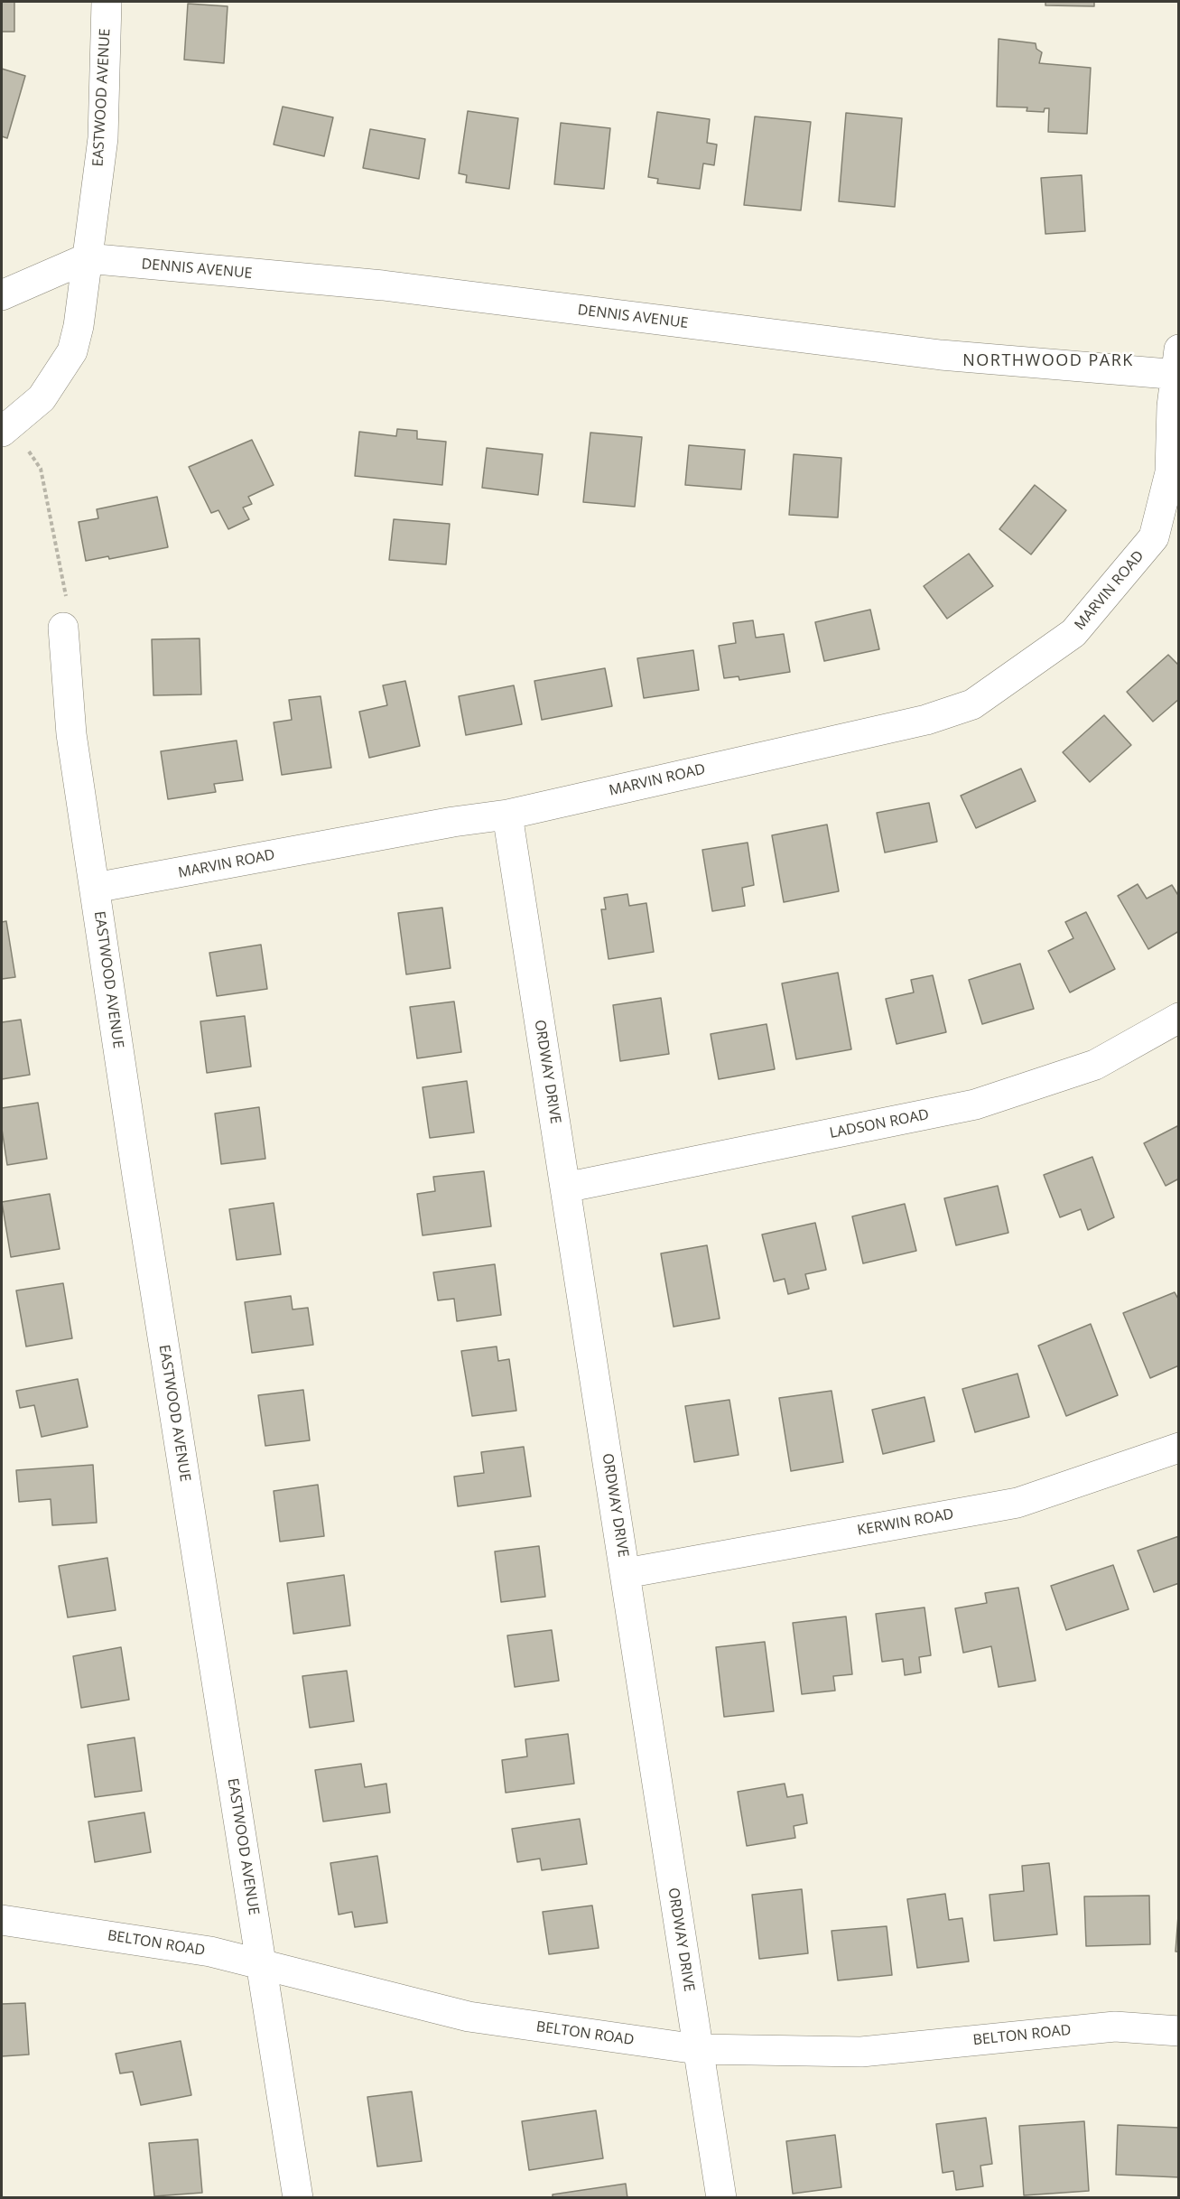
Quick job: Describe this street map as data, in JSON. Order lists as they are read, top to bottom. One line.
{"streets":{"street":["EASTWOOD AVENUE","DENNIS AVENUE","MARVIN ROAD","ORDWAY DRIVE","LADSON ROAD","KERWIN ROAD","BELTON ROAD"]},"crossings":[["EASTWOOD AVENUE","DENNIS AVENUE"],["EASTWOOD AVENUE","MARVIN ROAD"],["EASTWOOD AVENUE","BELTON ROAD"],["DENNIS AVENUE","MARVIN ROAD"],["MARVIN ROAD","ORDWAY DRIVE"],["ORDWAY DRIVE","LADSON ROAD"],["ORDWAY DRIVE","KERWIN ROAD"],["ORDWAY DRIVE","BELTON ROAD"]],"districts":["NORTHWOOD PARK"]}
